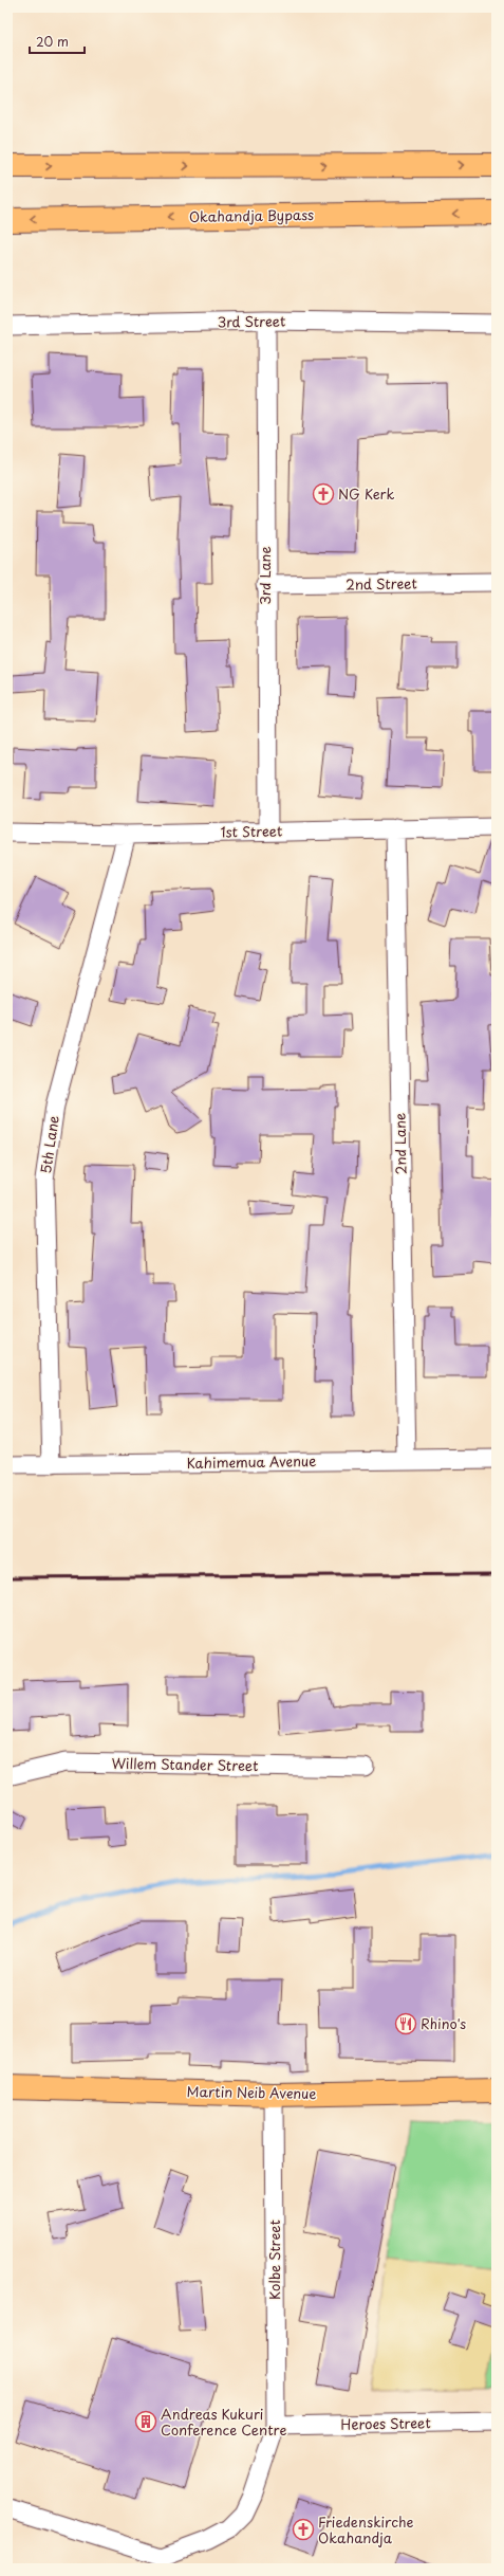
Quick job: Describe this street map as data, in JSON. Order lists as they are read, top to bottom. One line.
{"streets":{"main road":["Okahandja Bypass","Martin Neib Avenue"],"street":["3rd Street","3rd Lane","2nd Street","1st Street","2nd Lane","5th Lane","Kahimemua Avenue","Willem Stander Street","Kolbe Street","Heroes Street"]},"crossings":[["3rd Street","3rd Lane"],["3rd Lane","2nd Street"],["3rd Lane","1st Street"],["1st Street","2nd Lane"],["1st Street","5th Lane"],["2nd Lane","Kahimemua Avenue"],["5th Lane","Kahimemua Avenue"],["Martin Neib Avenue","Kolbe Street"],["Kolbe Street","Heroes Street"]],"places":{"church":["NG Kerk","Friedenskirche Okahandja"],"restaurant":["Rhino's"],"building":["Andreas Kukuri Conference Centre"]},"scale_bar":"20 m"}
